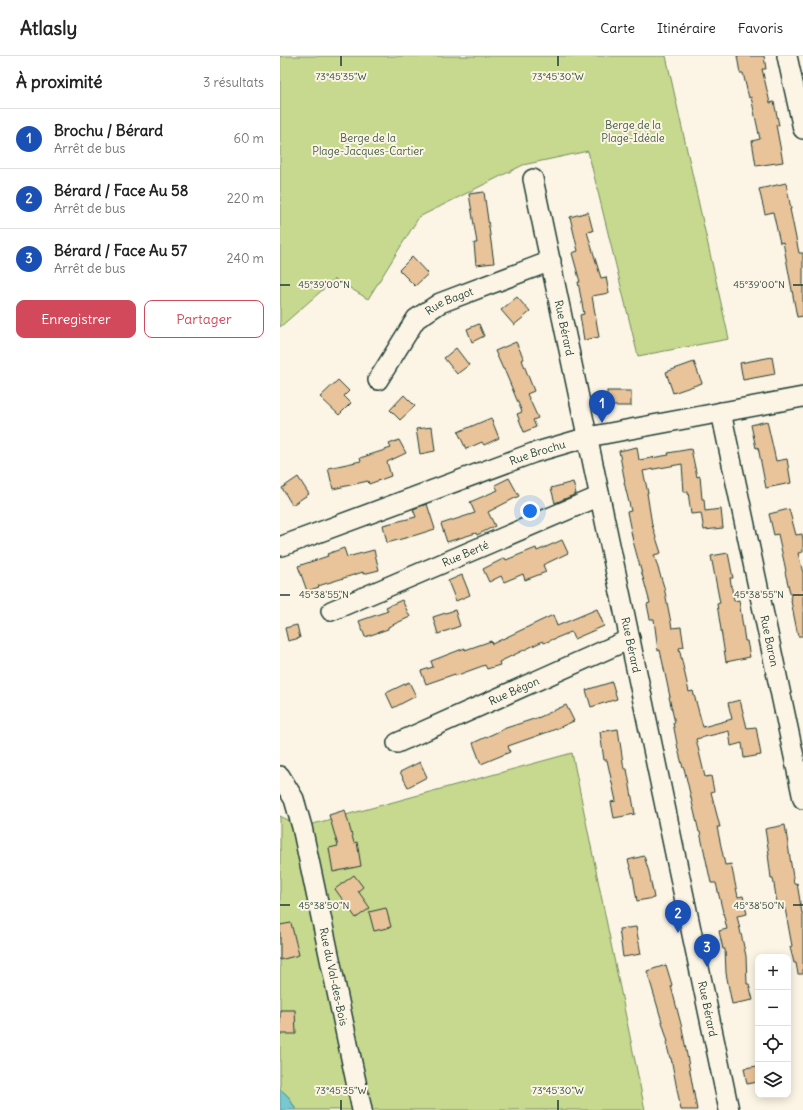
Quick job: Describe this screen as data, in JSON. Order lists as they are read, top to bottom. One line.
{"streets":{"street":["Rue Bagot","Rue Bérard","Rue Brochu","Rue Berté","Rue Baron","Rue Bégon","Rue du Val-des-Bois"]},"crossings":[["Rue Bagot","Rue Bérard"],["Rue Bérard","Rue Brochu"],["Rue Bérard","Rue Berté"],["Rue Bérard","Rue Bégon"],["Rue Brochu","Rue Baron"]],"parks":["Berge de la Plage-Idéale","Berge de la Plage-Jacques-Cartier"],"page":{"header":"Atlasly","nav":["Carte","Itinéraire","Favoris"],"heading":["À proximité","3 résultats"],"list":[{"mark":"1","name":"Brochu / Bérard","note":"Arrêt de bus","value":"60 m"},{"mark":"2","name":"Bérard / Face Au 58","note":"Arrêt de bus","value":"220 m"},{"mark":"3","name":"Bérard / Face Au 57","note":"Arrêt de bus","value":"240 m"}],"buttons":["Enregistrer","Partager"],"pins":["1","2","3"],"map_buttons":["+","−"]},"coordinates":["73°45'35\"W","73°45'30\"W","45°39'00\"N","45°38'55\"N","45°38'50\"N"]}
